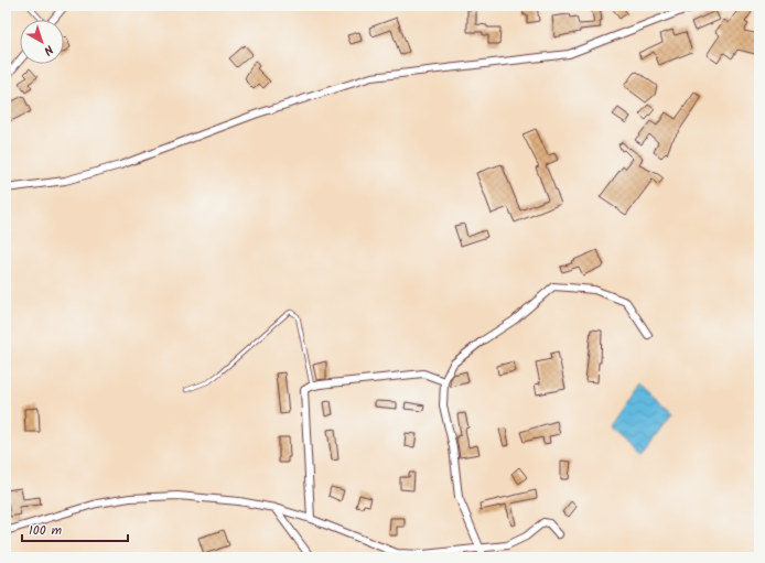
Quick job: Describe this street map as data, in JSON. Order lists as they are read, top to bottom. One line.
{"scale_bar":"100 m","north":"bottom right"}
